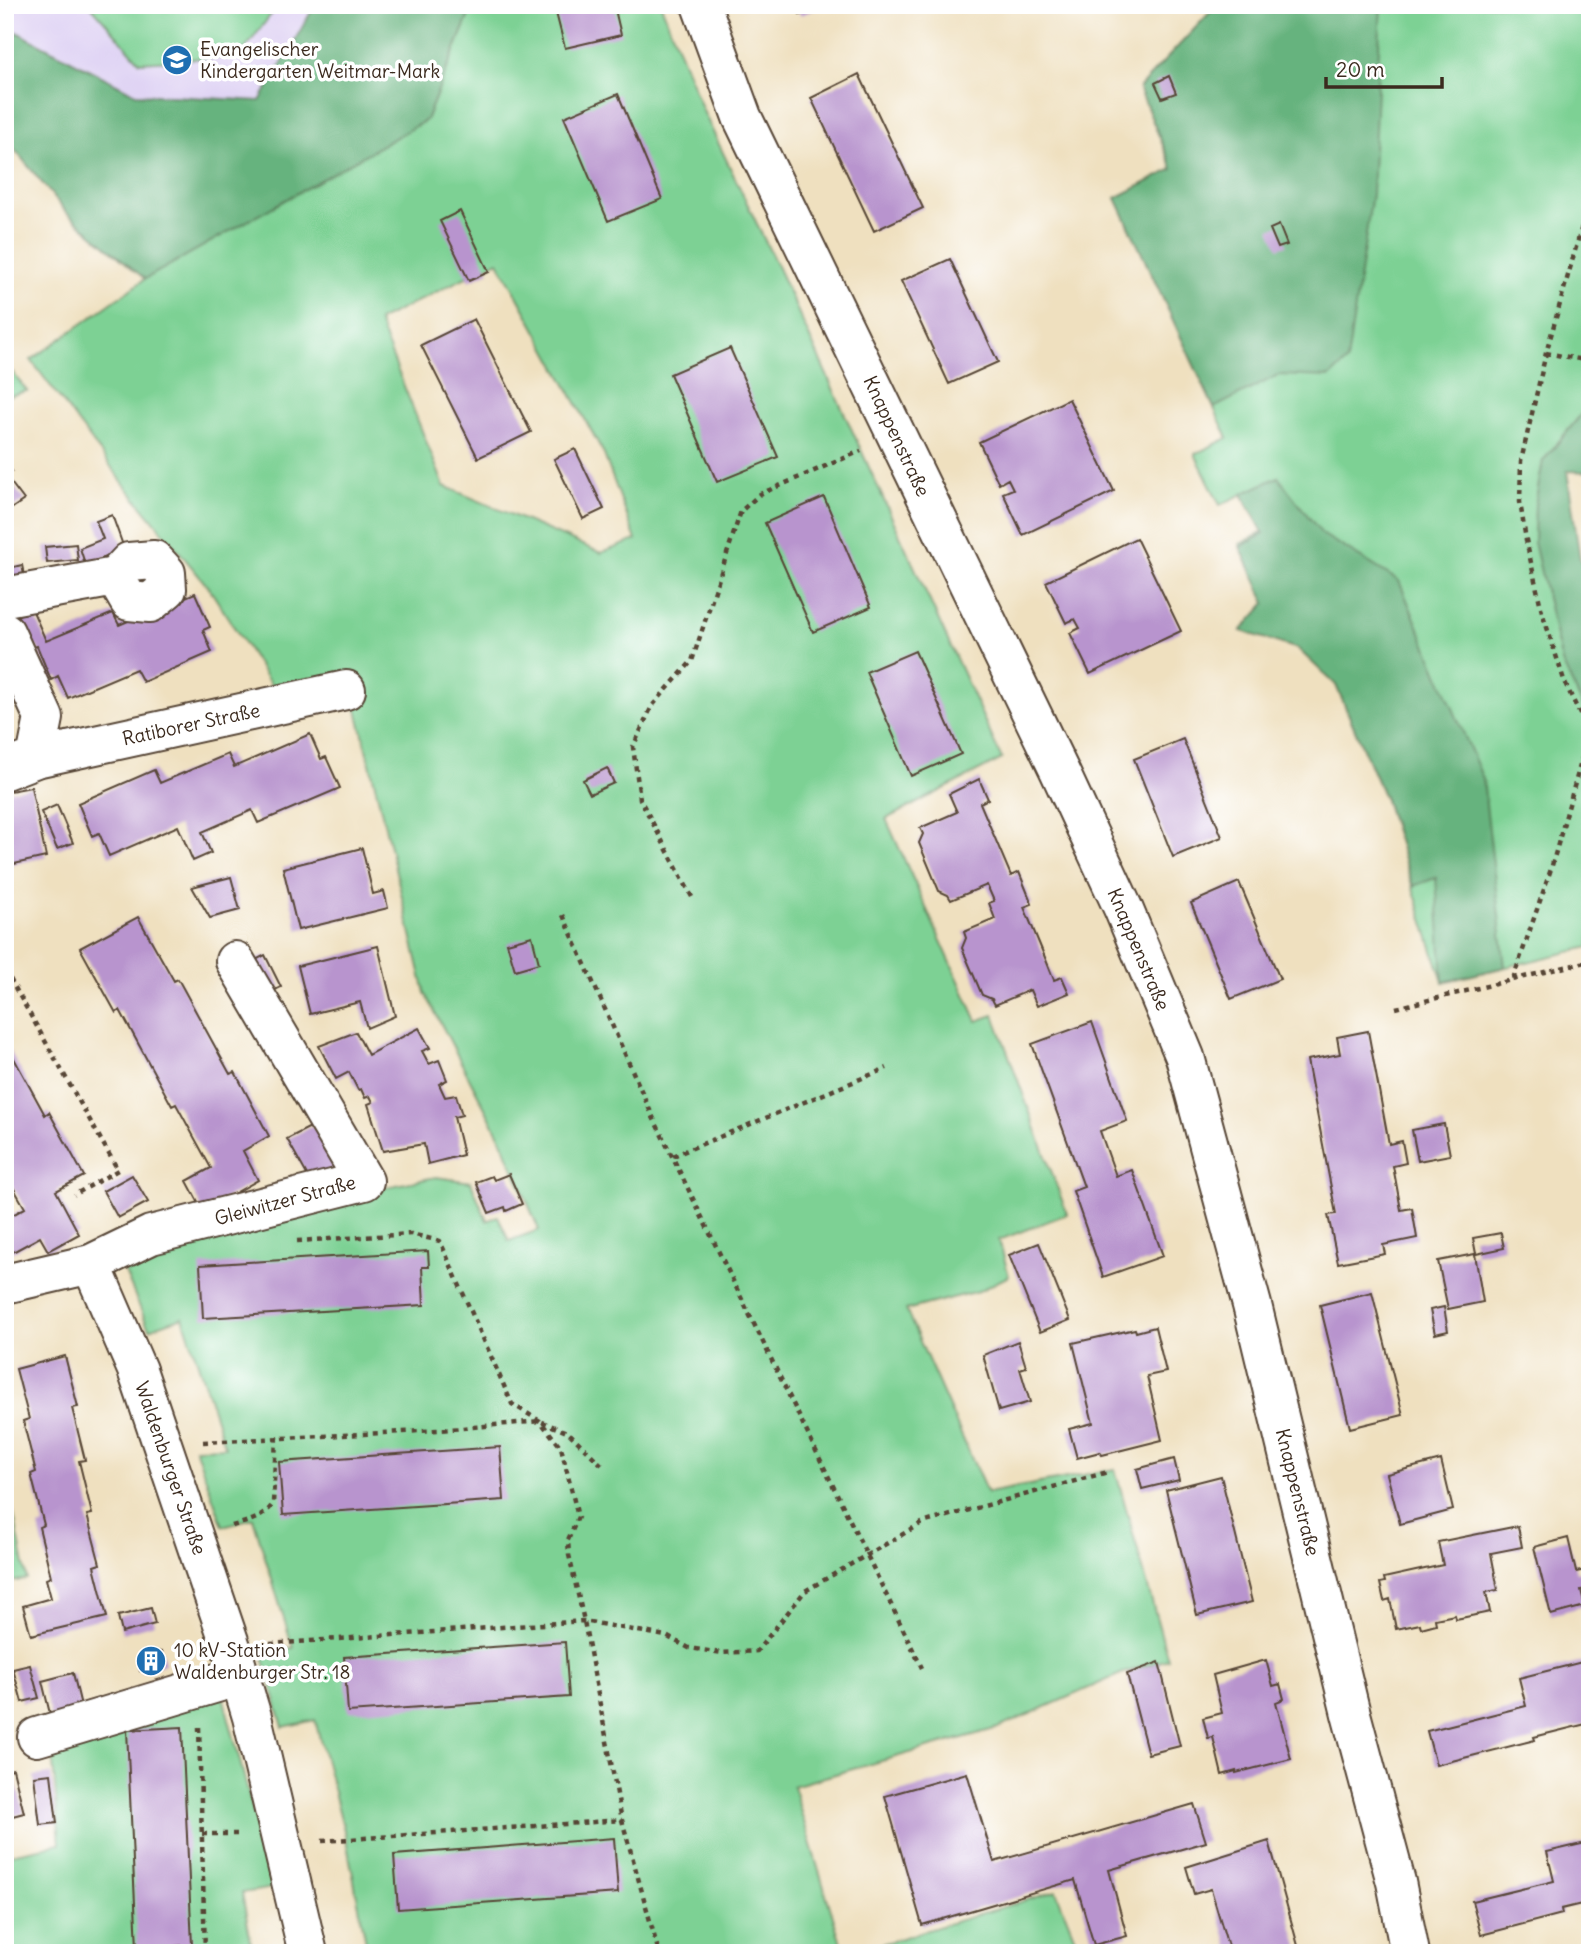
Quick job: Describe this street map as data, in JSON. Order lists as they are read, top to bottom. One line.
{"streets":{"street":["Knappenstraße","Ratiborer Straße","Gleiwitzer Straße","Waldenburger Straße"]},"crossings":[["Gleiwitzer Straße","Waldenburger Straße"]],"places":{"school or university":["Evangelischer Kindergarten Weitmar-Mark"],"building":["10 kV-Station Waldenburger Str. 18"]},"scale_bar":"20 m"}
